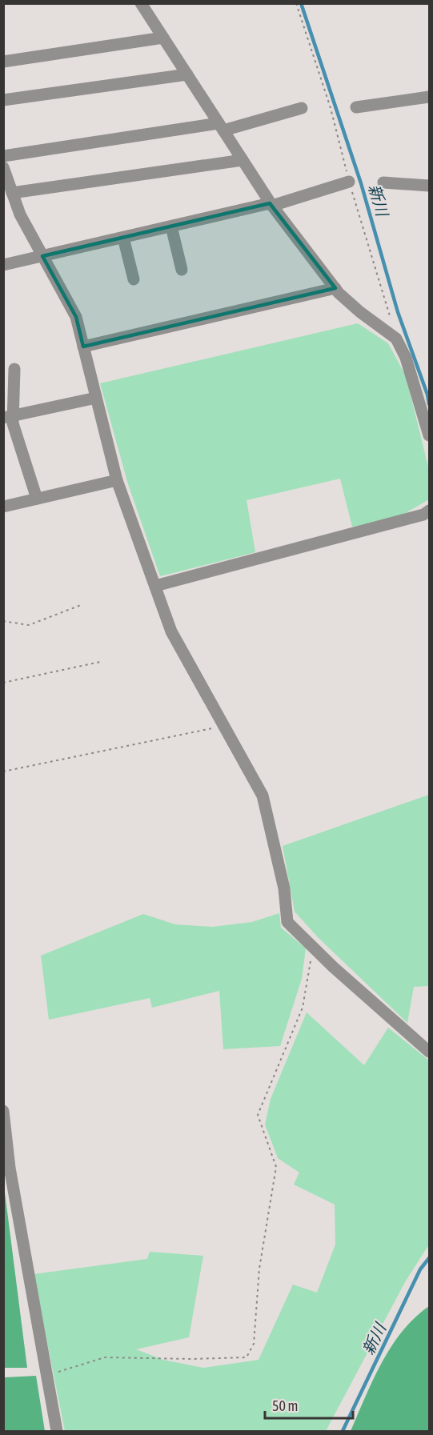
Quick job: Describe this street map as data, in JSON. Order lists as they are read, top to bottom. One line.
{"water":["新川"],"scale_bar":"50 m"}
